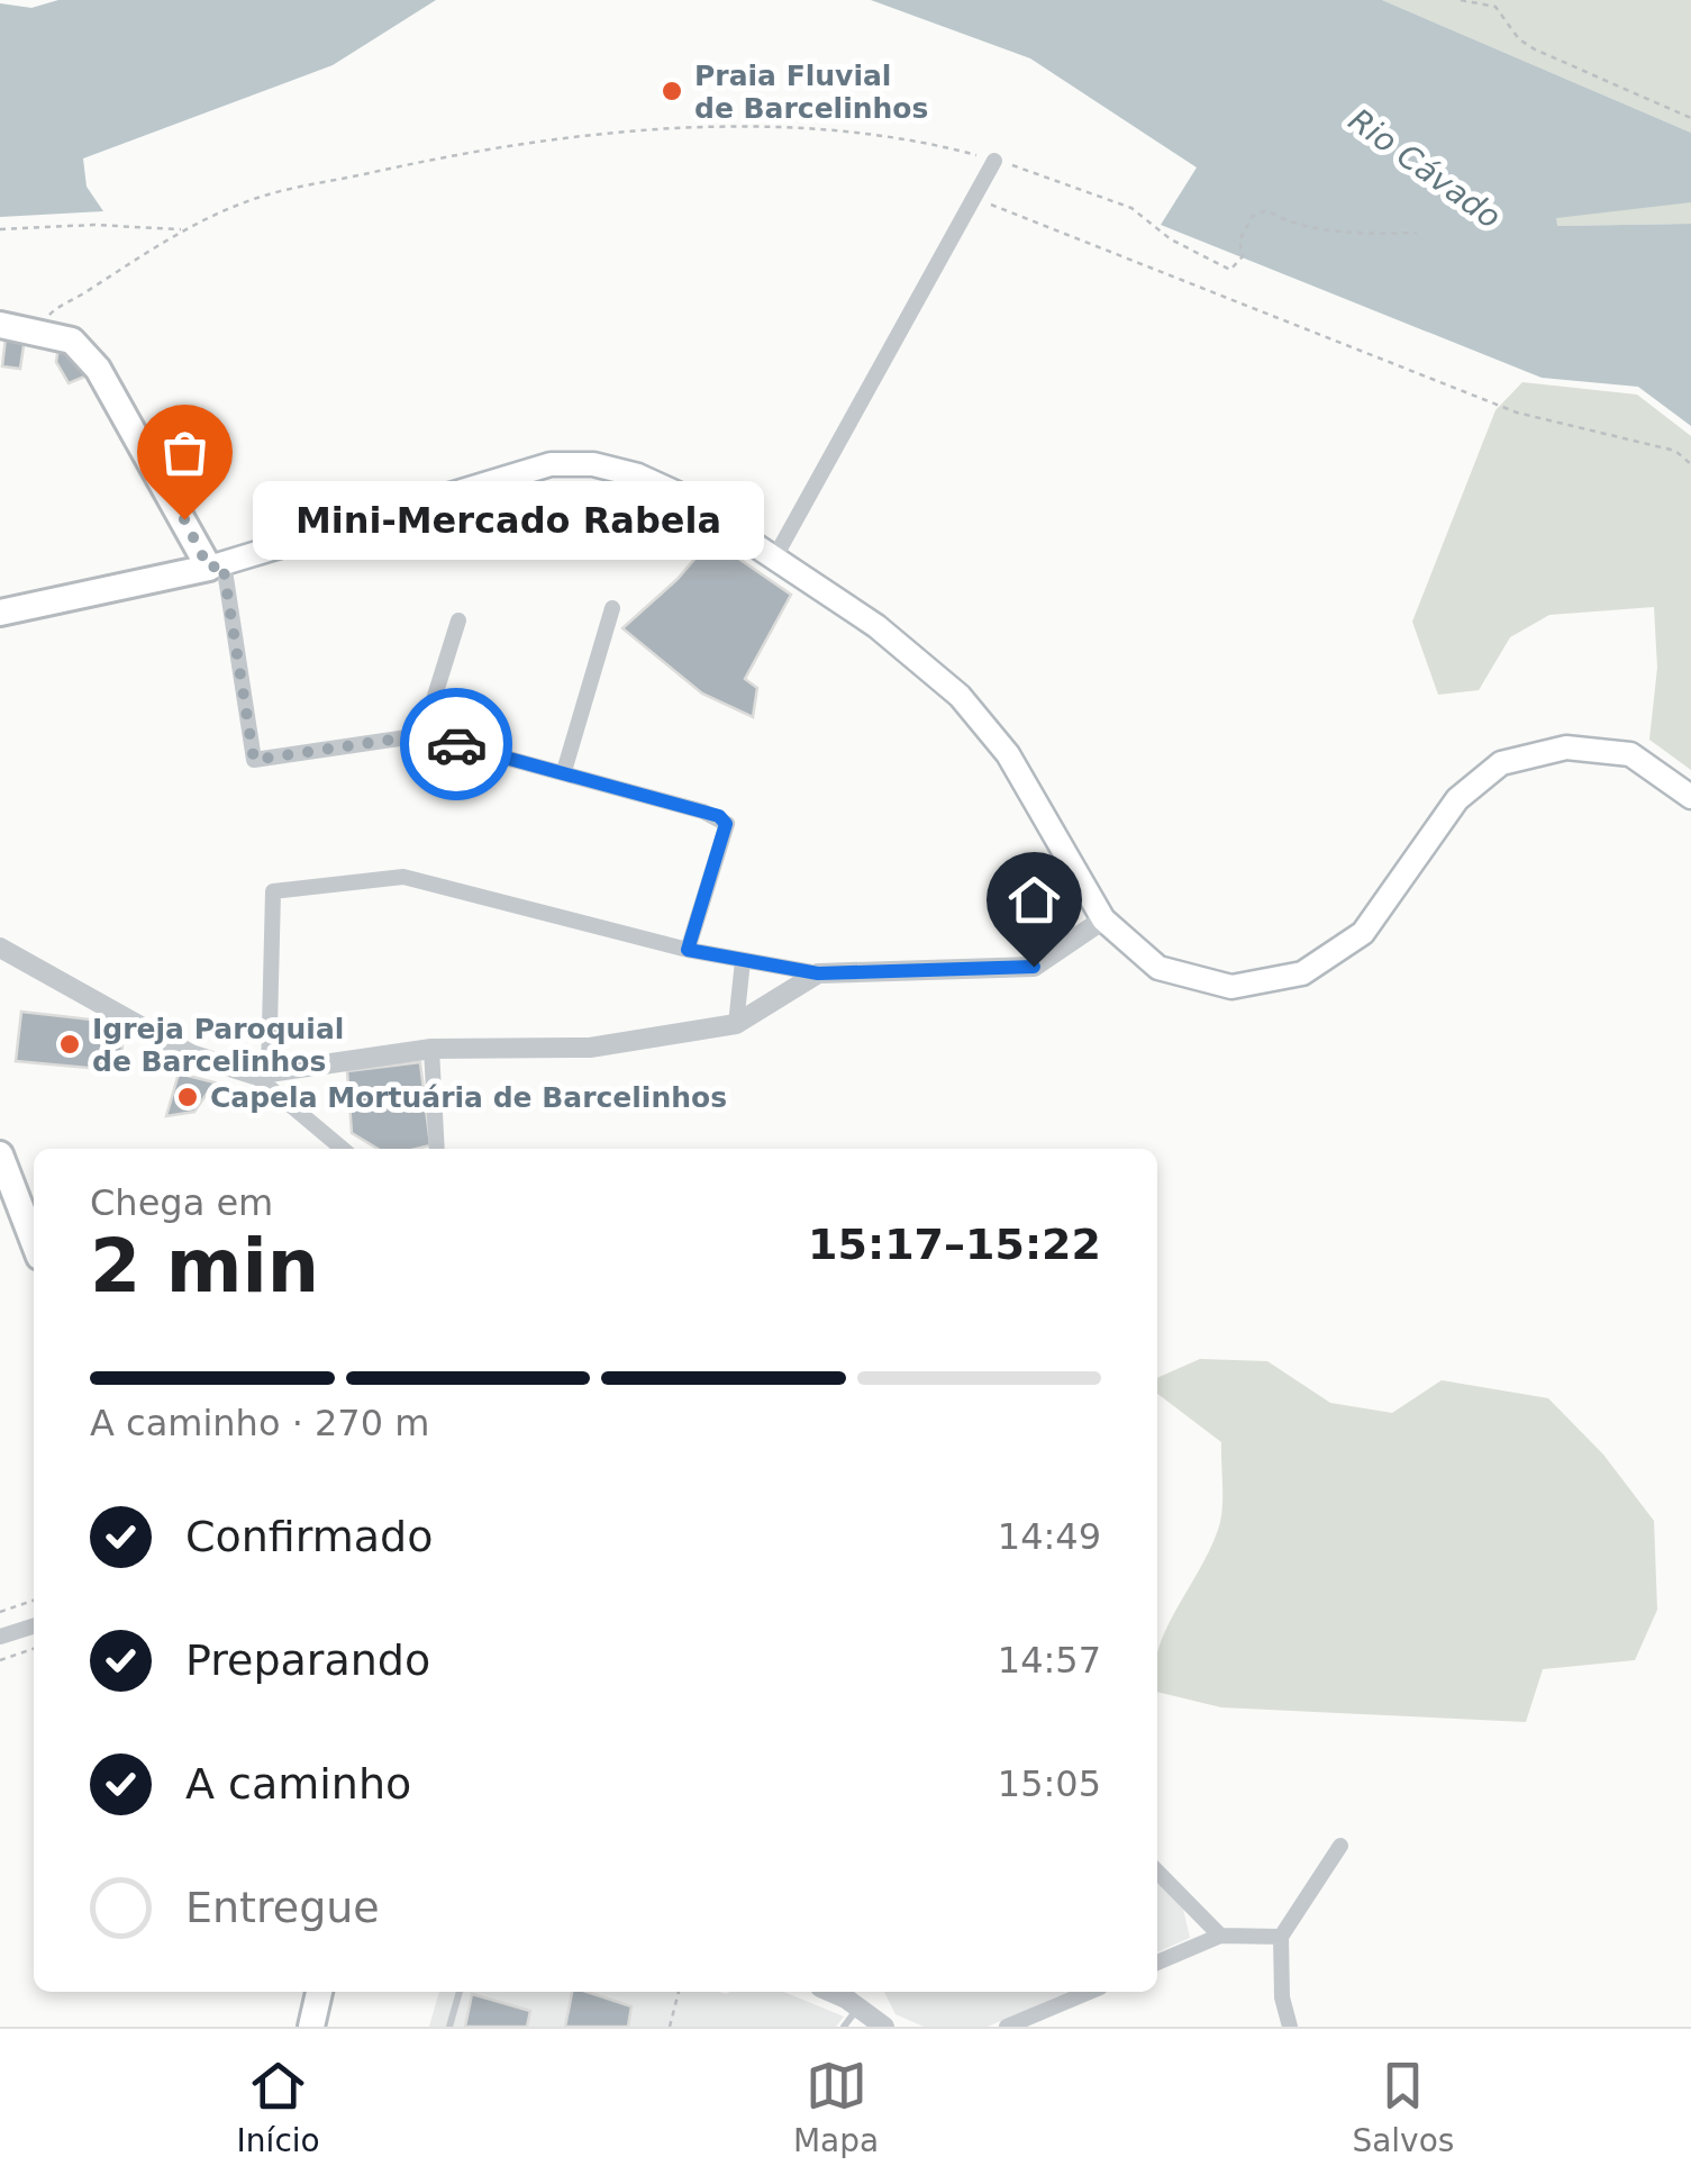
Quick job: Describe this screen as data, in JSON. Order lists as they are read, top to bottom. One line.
{"water":["Rio Cávado"],"places":["Praia Fluvial de Barcelinhos","Mini-Mercado Rabela","Igreja Paroquial de Barcelinhos","Capela Mortuária de Barcelinhos"],"page":{"bubble":"Mini-Mercado Rabela","heading":["2 min","Chega em","15:17–15:22"],"bar":"A caminho · 270 m","list":[["Confirmado","14:49"],["Preparando","14:57"],["A caminho","15:05"],"Entregue"],"tabs":["Início","Mapa","Salvos"]}}
